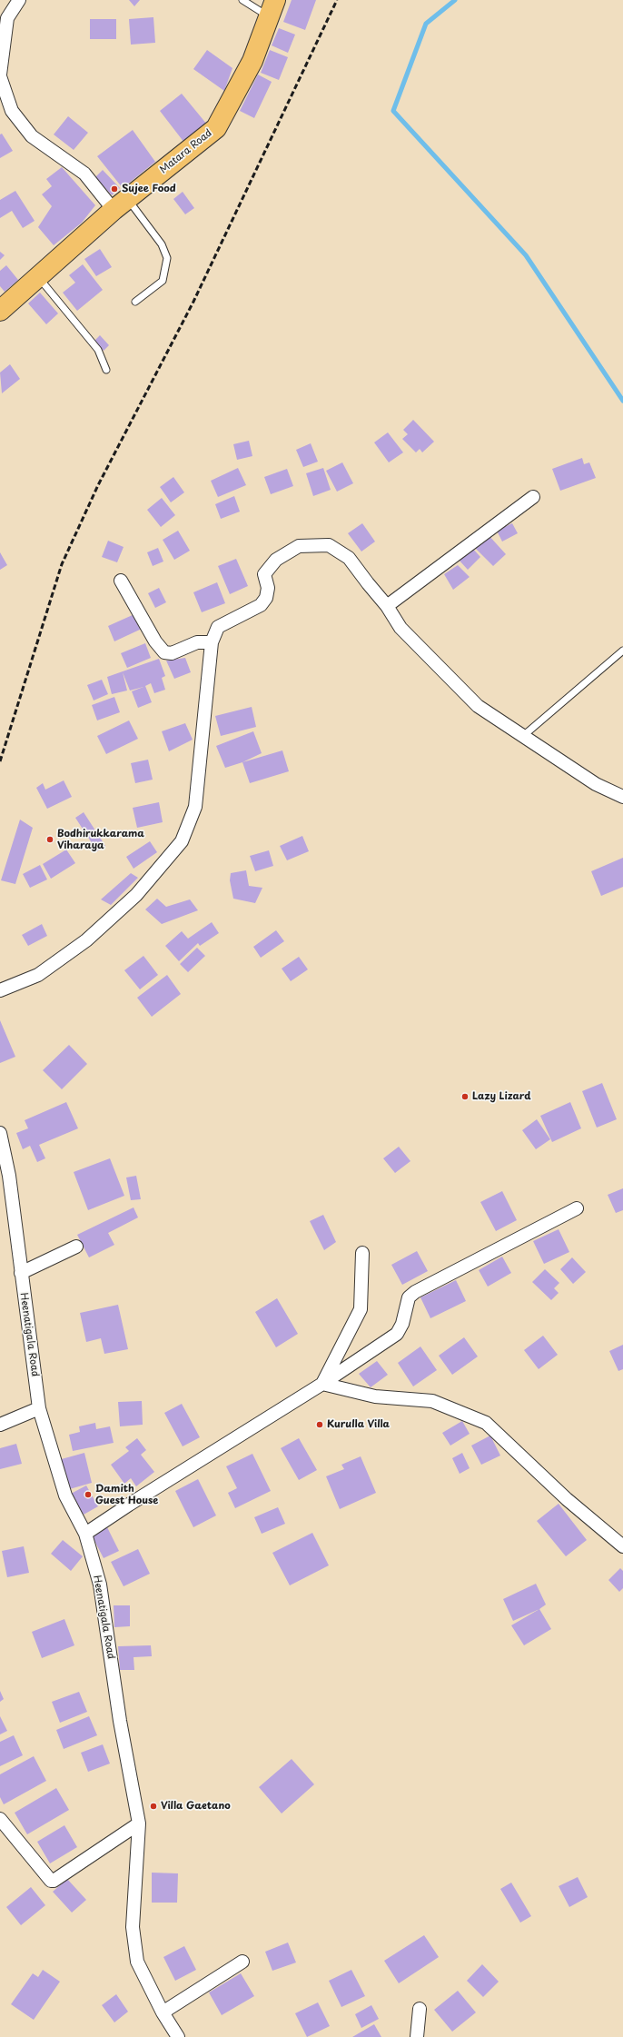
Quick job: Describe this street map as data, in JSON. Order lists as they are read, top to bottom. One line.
{"streets":{"highway":["Matara Road"],"street":["Heenatigala Road"]},"places":["Sujee Food","Bodhirukkarama Viharaya","Lazy Lizard","Kurulla Villa","Damith Guest House","Villa Gaetano"]}
